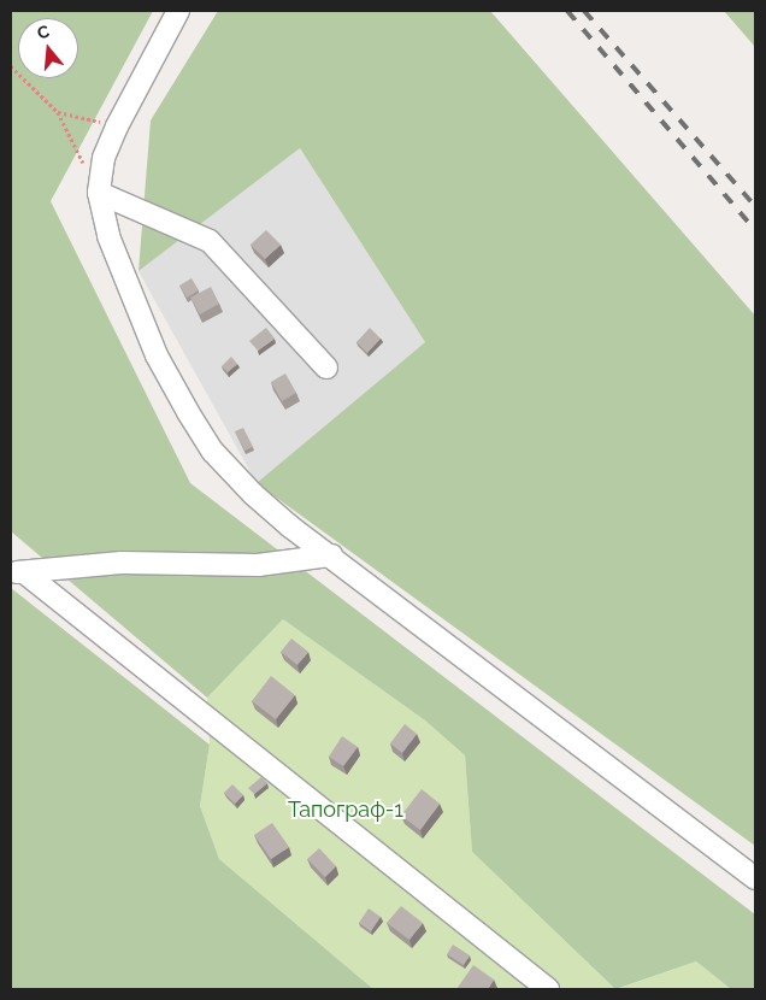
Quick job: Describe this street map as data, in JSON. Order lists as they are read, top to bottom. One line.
{"parks":["Тапограф-1"],"north":"top"}
